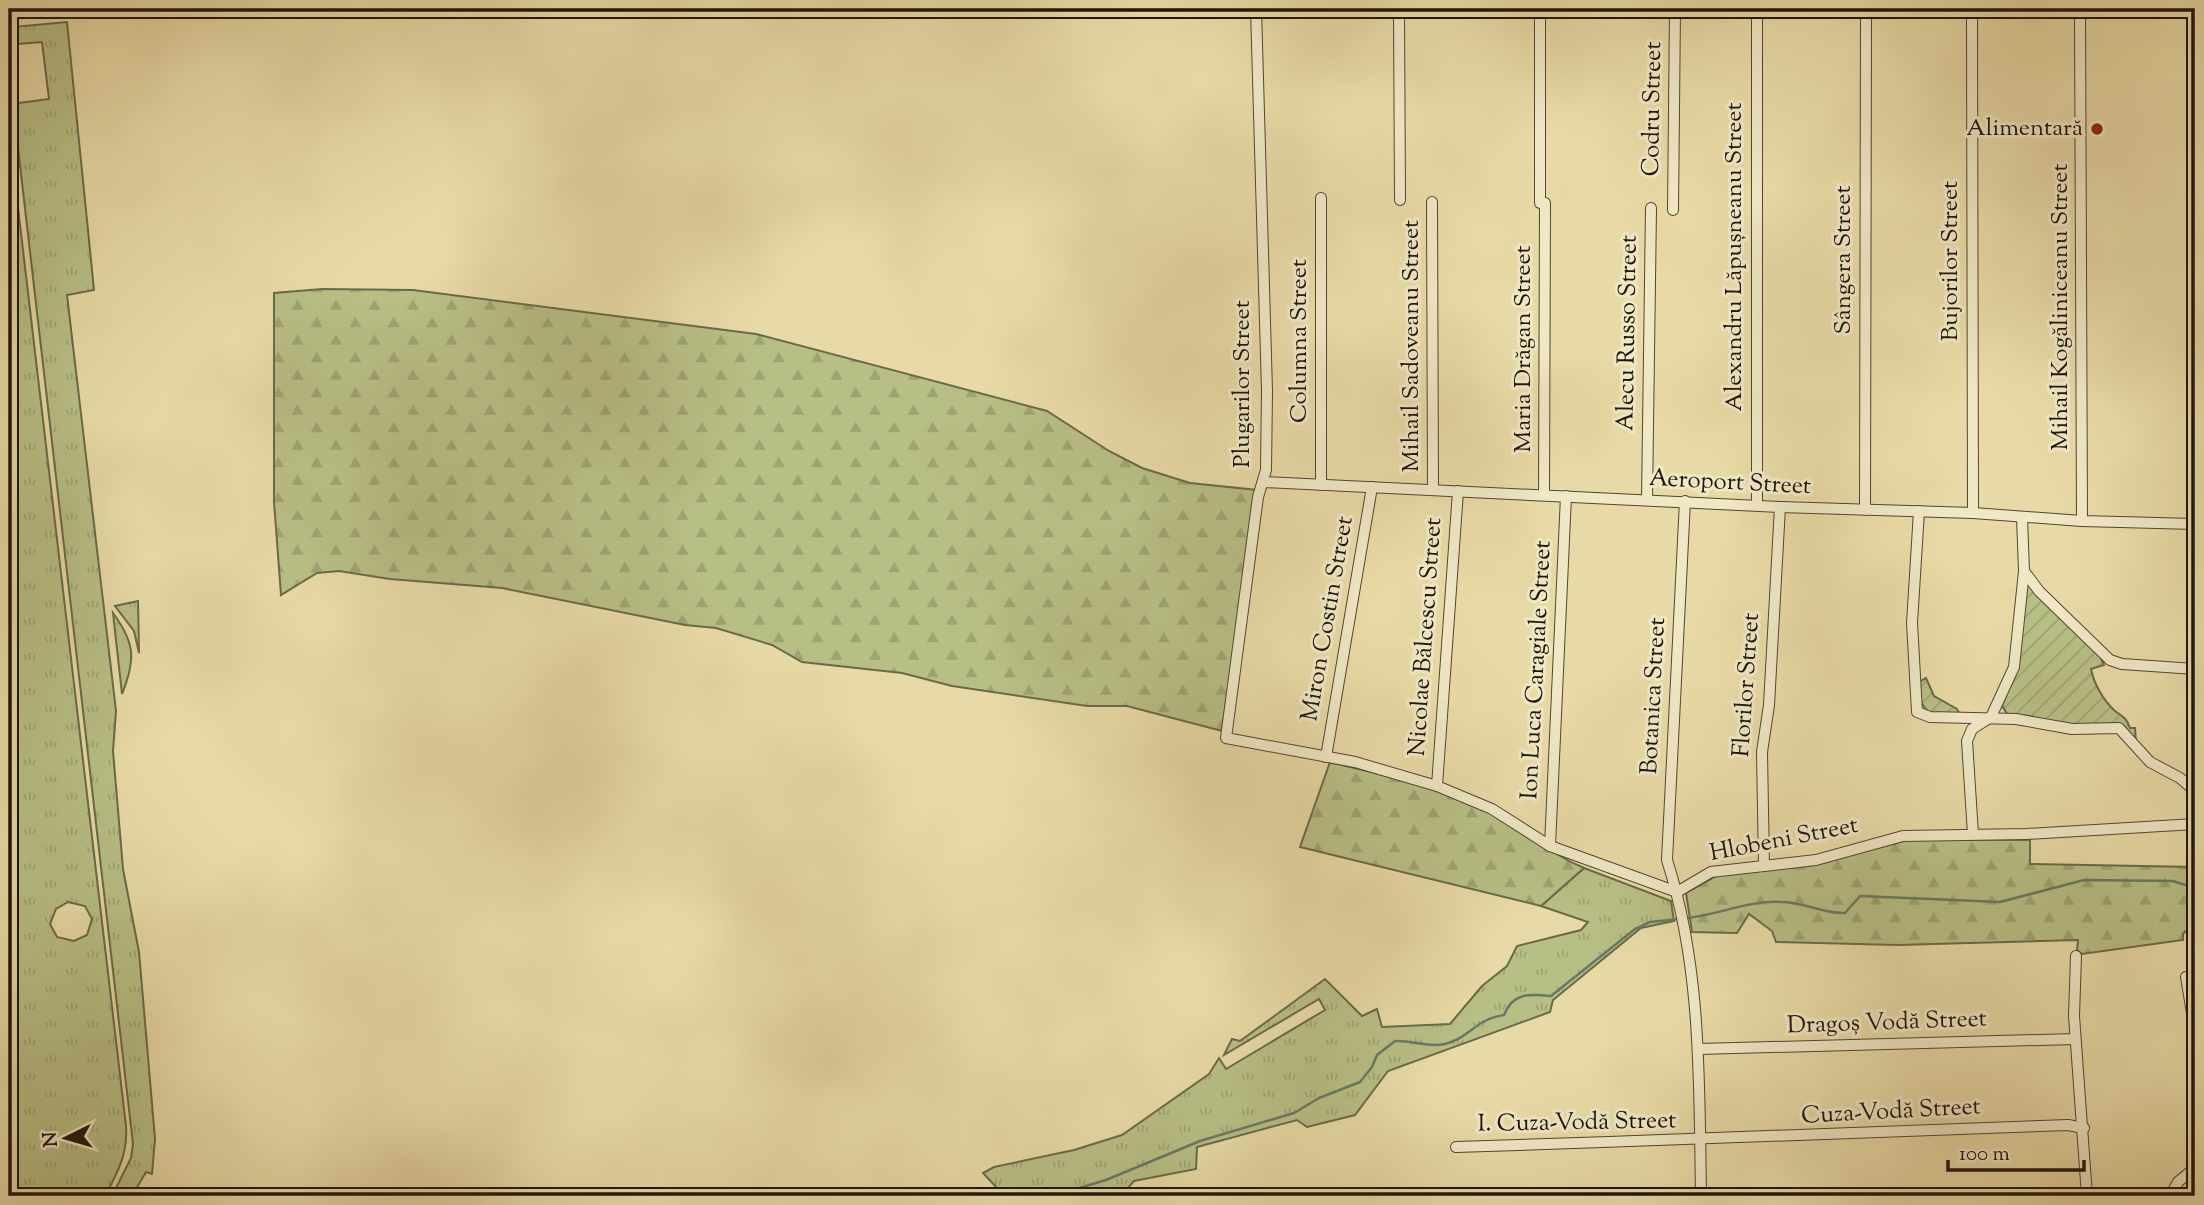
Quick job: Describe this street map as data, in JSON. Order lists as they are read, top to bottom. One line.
{"streets":{"street":["Codru Street","Alexandru Lăpușneanu Street","Sângera Street","Bujorilor Street","Mihail Kogăliniceanu Street","Alecu Russo Street","Columna Street","Mihail Sadoveanu Street","Maria Drăgan Street","Plugarilor Street","Aeroport Street","Miron Costin Street","Nicolae Bălcescu Street","Ion Luca Caragiale Street","Florilor Street","Botanica Street","Hlobeni Street","Dragoș Vodă Street","Cuza-Vodă Street","I. Cuza-Vodă Street"]},"crossings":[["Alexandru Lăpușneanu Street","Aeroport Street"],["Sângera Street","Aeroport Street"],["Bujorilor Street","Aeroport Street"],["Mihail Kogăliniceanu Street","Aeroport Street"],["Alecu Russo Street","Aeroport Street"],["Columna Street","Aeroport Street"],["Mihail Sadoveanu Street","Aeroport Street"],["Maria Drăgan Street","Aeroport Street"],["Plugarilor Street","Aeroport Street"],["Plugarilor Street","Miron Costin Street"],["Aeroport Street","Miron Costin Street"],["Aeroport Street","Nicolae Bălcescu Street"],["Aeroport Street","Ion Luca Caragiale Street"],["Aeroport Street","Florilor Street"],["Aeroport Street","Botanica Street"],["Florilor Street","Hlobeni Street"],["Botanica Street","Hlobeni Street"],["Botanica Street","Dragoș Vodă Street"],["Botanica Street","Cuza-Vodă Street"],["Botanica Street","I. Cuza-Vodă Street"],["Cuza-Vodă Street","I. Cuza-Vodă Street"]],"places":["Alimentară"],"scale_bar":"100 m","north":"left"}
